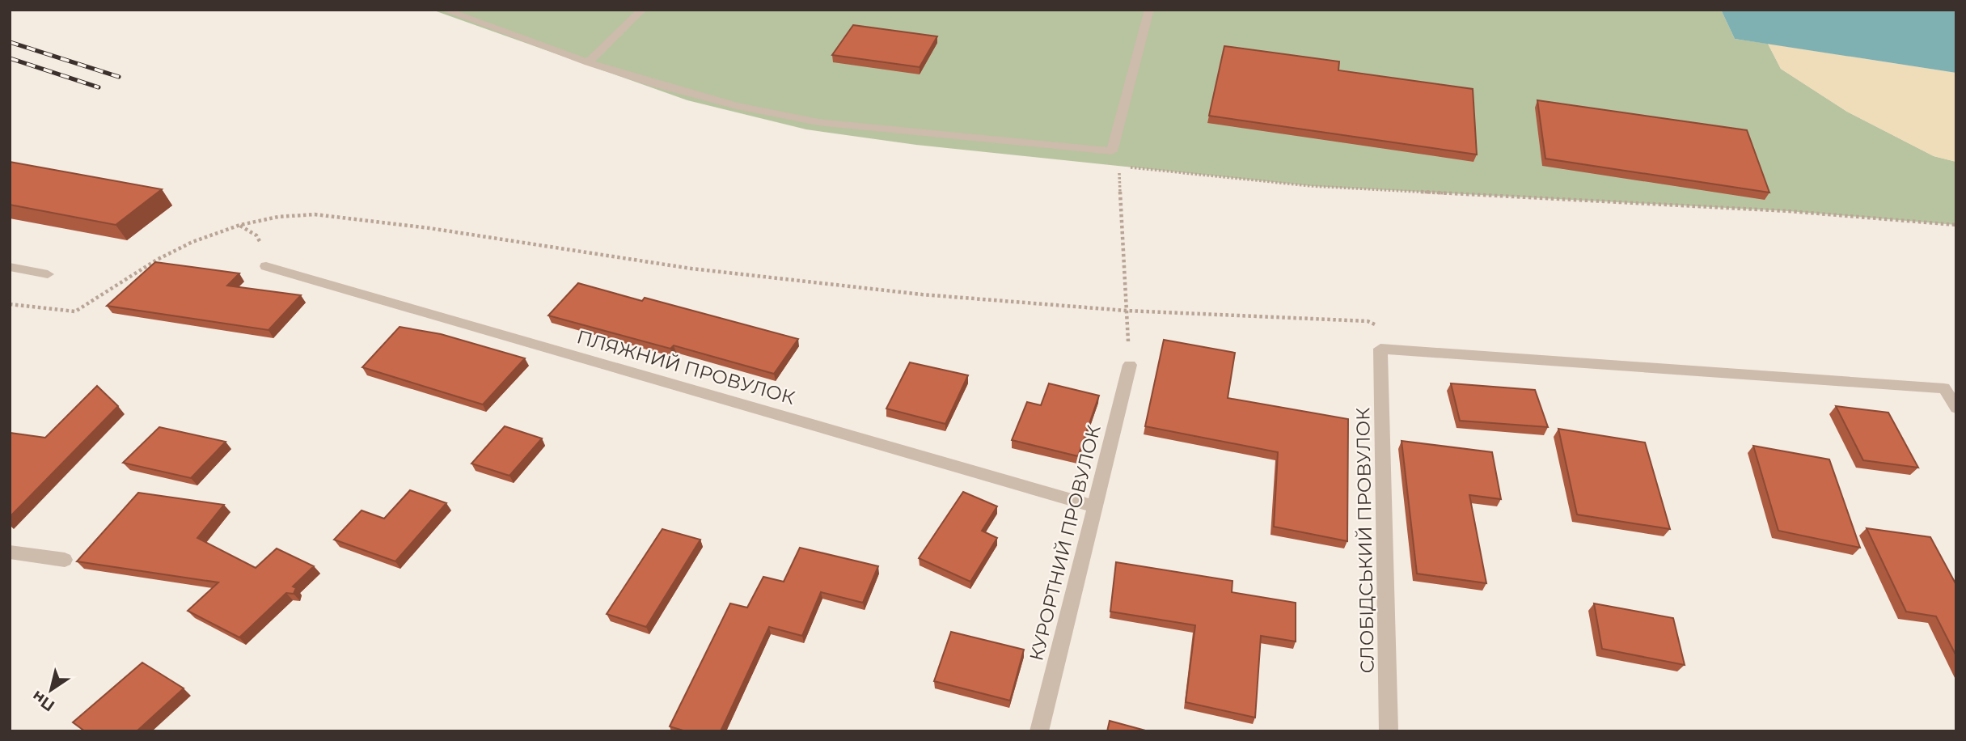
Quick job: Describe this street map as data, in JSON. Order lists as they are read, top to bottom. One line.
{"streets":{"street":["ПЛЯЖНИЙ ПРОВУЛОК","СЛОБІДСЬКИЙ ПРОВУЛОК","КУРОРТНИЙ ПРОВУЛОК"]},"crossings":[["ПЛЯЖНИЙ ПРОВУЛОК","КУРОРТНИЙ ПРОВУЛОК"]],"north":"bottom left"}
